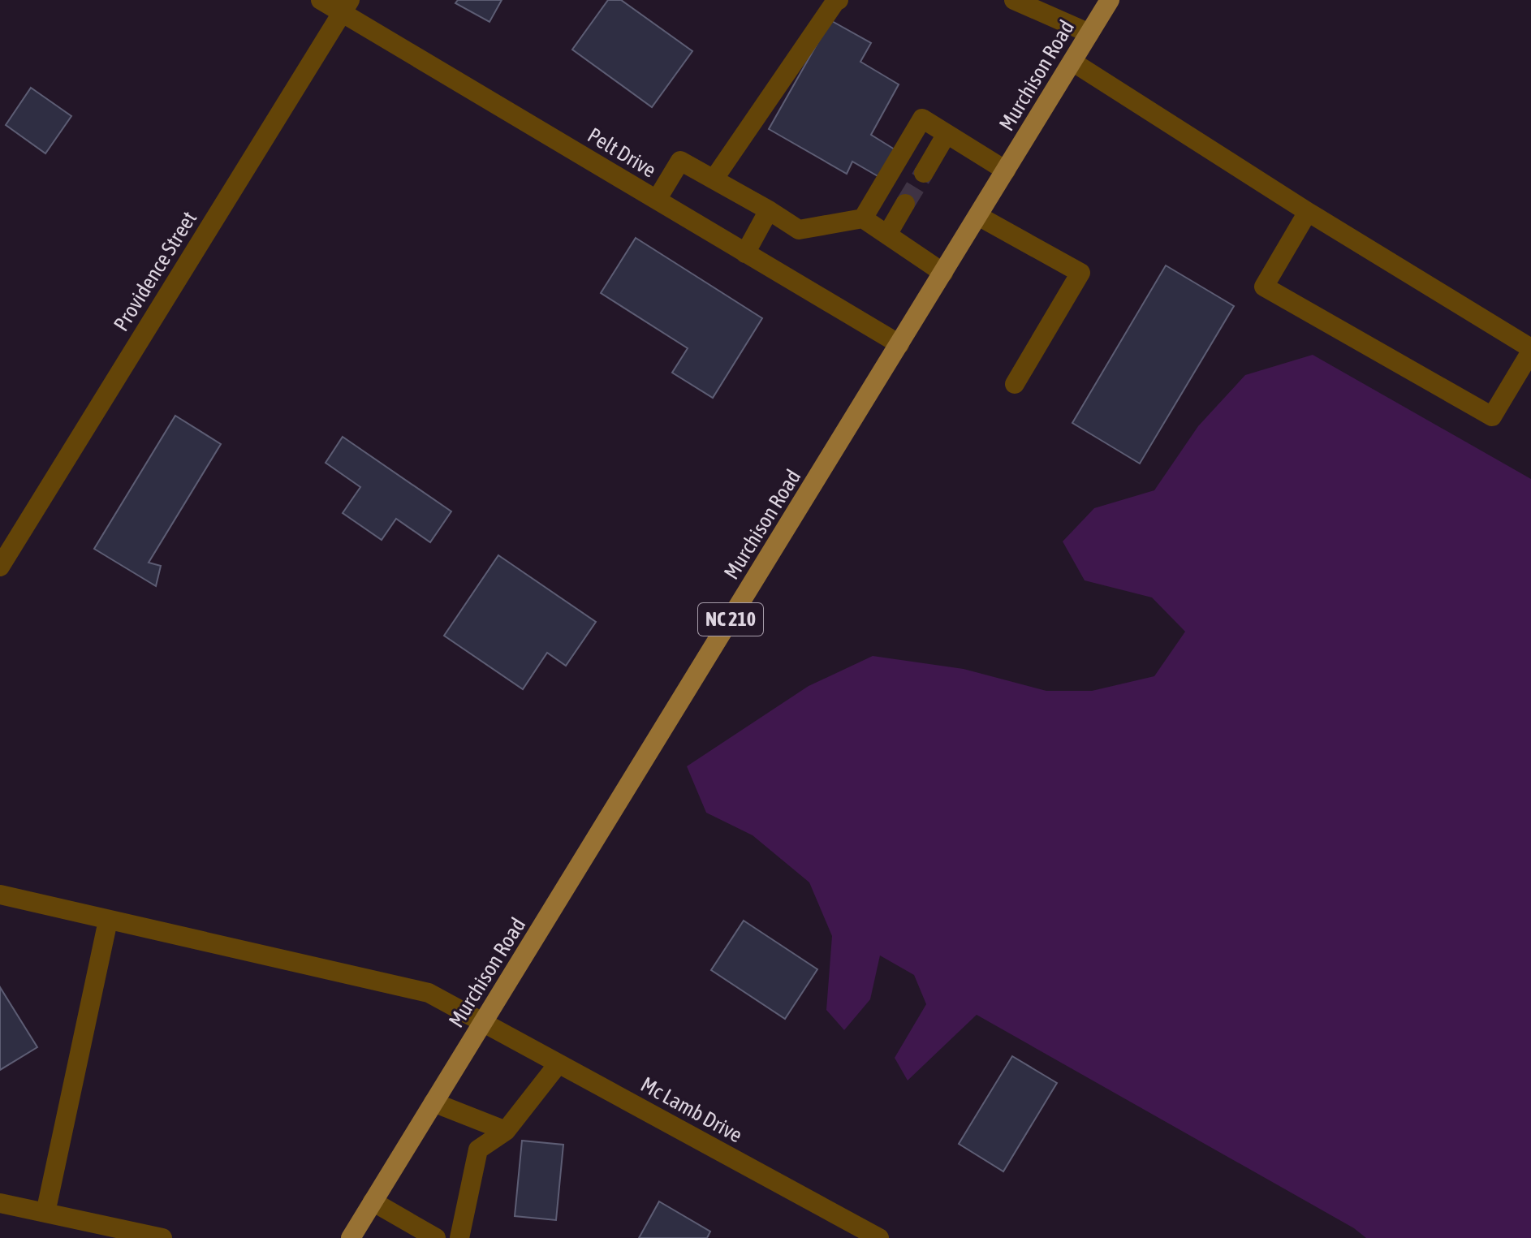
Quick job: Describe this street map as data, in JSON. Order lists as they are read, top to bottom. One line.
{"streets":{"main road":["Murchison Road","NC 210"],"street":["Pelt Drive","Providence Street","Mc Lamb Drive"]},"crossings":[["Murchison Road","Pelt Drive"],["Murchison Road","Mc Lamb Drive"],["Pelt Drive","Providence Street"]]}
